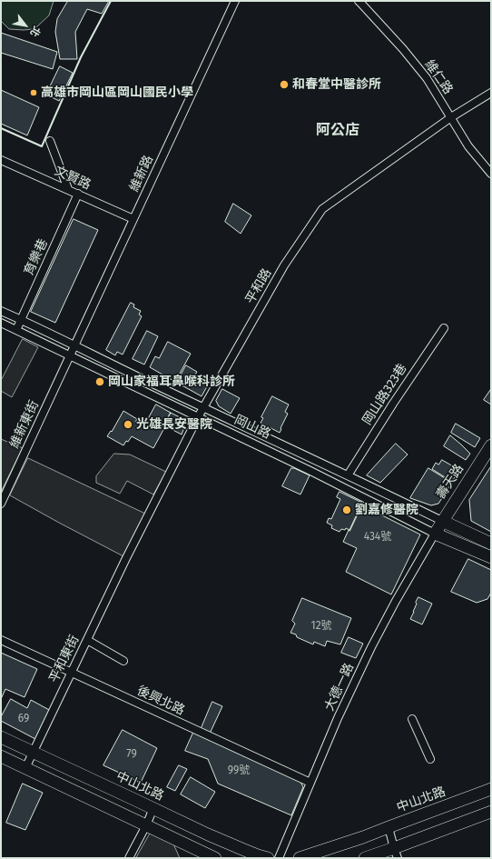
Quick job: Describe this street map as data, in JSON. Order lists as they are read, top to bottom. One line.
{"streets":{"main road":["岡山路","壽天路","中山北路"],"street":["維仁路","維新路","文賢路","育樂巷","平和路","岡山路323巷","維新東街","平和東街","大德一路","後興北路"]},"crossings":[["維仁路","平和路"],["維新路","文賢路"],["維新路","維新東街"],["維新路","岡山路"],["文賢路","育樂巷"],["育樂巷","岡山路"],["平和路","岡山路"],["平和路","平和東街"],["岡山路323巷","岡山路"],["維新東街","岡山路"],["岡山路","壽天路"],["岡山路","大德一路"],["壽天路","大德一路"],["平和東街","後興北路"],["平和東街","中山北路"],["大德一路","後興北路"]],"districts":["阿公店"],"places":["和春堂中醫診所","高雄市岡山區岡山國民小學","岡山家福耳鼻喉科診所","光雄長安醫院","劉嘉修醫院"],"house_numbers":["434號","12號","69","79","99號"],"north":"bottom right"}
